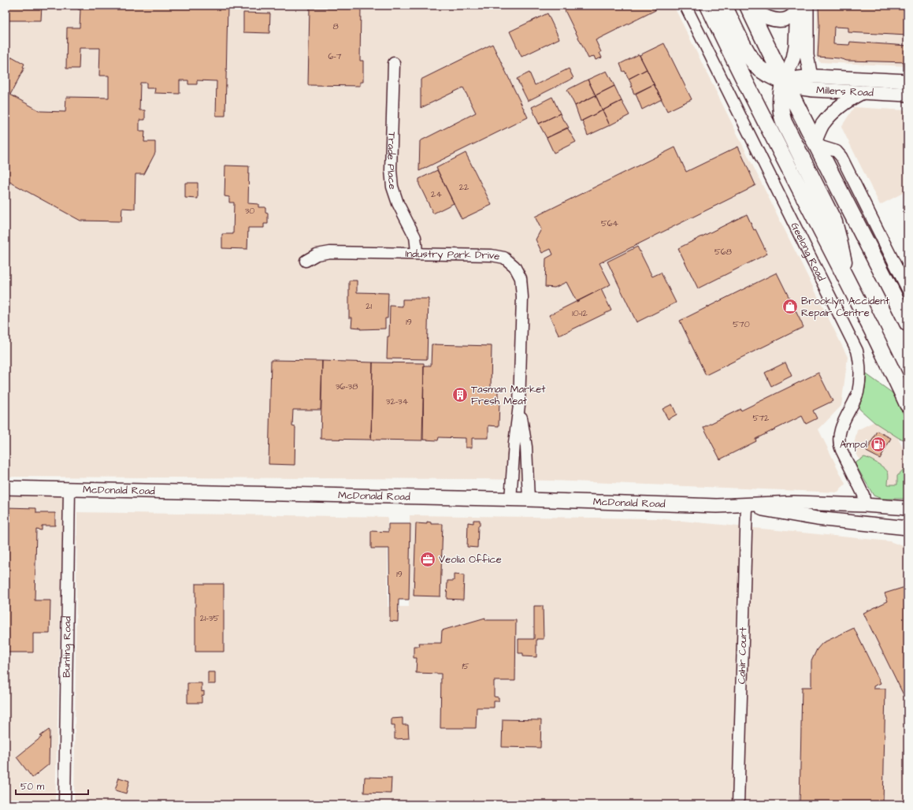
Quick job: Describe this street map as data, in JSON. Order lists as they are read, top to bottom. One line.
{"streets":{"highway":["Geelong Road"],"main road":["Millers Road","McDonald Road"],"street":["Trade Place","Industry Park Drive","Bunting Road","Cahir Court"]},"crossings":[["Trade Place","Industry Park Drive"],["Geelong Road","McDonald Road"],["Industry Park Drive","McDonald Road"],["McDonald Road","Bunting Road"],["McDonald Road","Cahir Court"]],"places":{"shop":["Brooklyn Accident Repair Centre"],"building":["Tasman Market Fresh Meat"],"fuel station":["Ampol"],"office":["Veolia Office"]},"house_numbers":["8","6-7","22","24","30","564","568","21","10-12","19","570","36-38","32-34","572","19","21-35","15"],"scale_bar":"50 m"}
